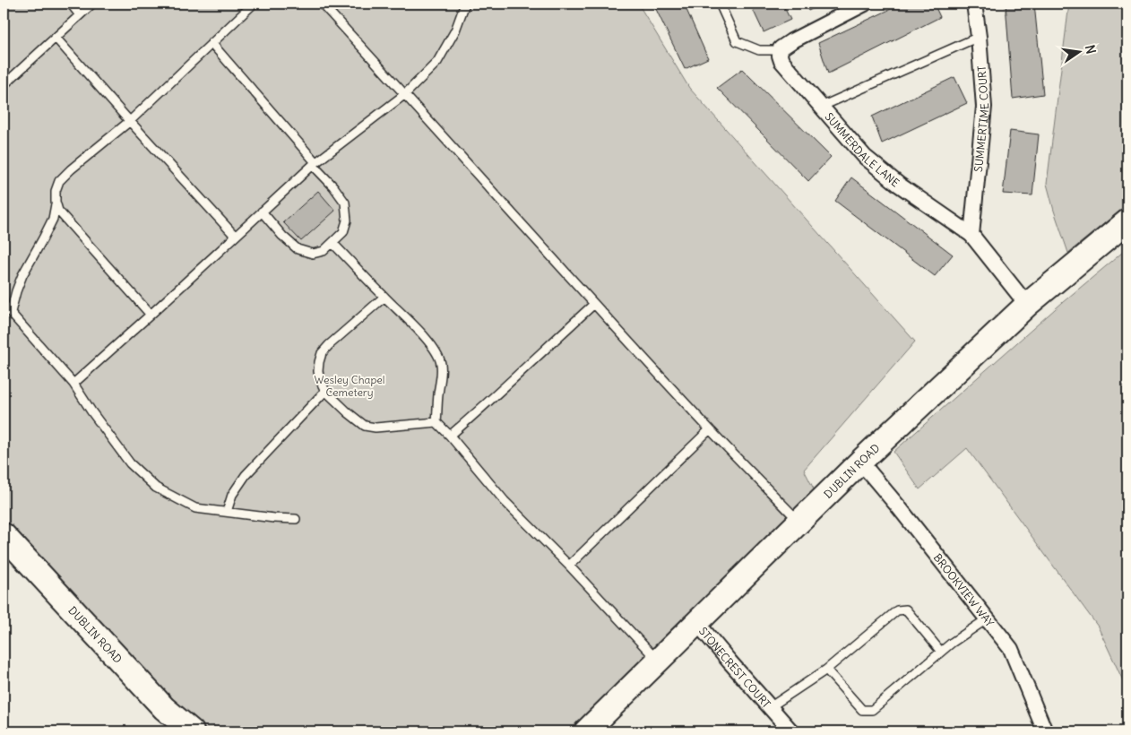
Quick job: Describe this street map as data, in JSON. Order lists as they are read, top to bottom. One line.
{"streets":{"main road":["DUBLIN ROAD"],"street":["SUMMERTIME COURT","SUMMERDALE LANE","BROOKVIEW WAY","STONECREST COURT"]},"crossings":[["SUMMERTIME COURT","SUMMERDALE LANE"],["SUMMERDALE LANE","DUBLIN ROAD"],["DUBLIN ROAD","BROOKVIEW WAY"],["DUBLIN ROAD","STONECREST COURT"]],"parks":["Wesley Chapel Cemetery"],"north":"right"}
